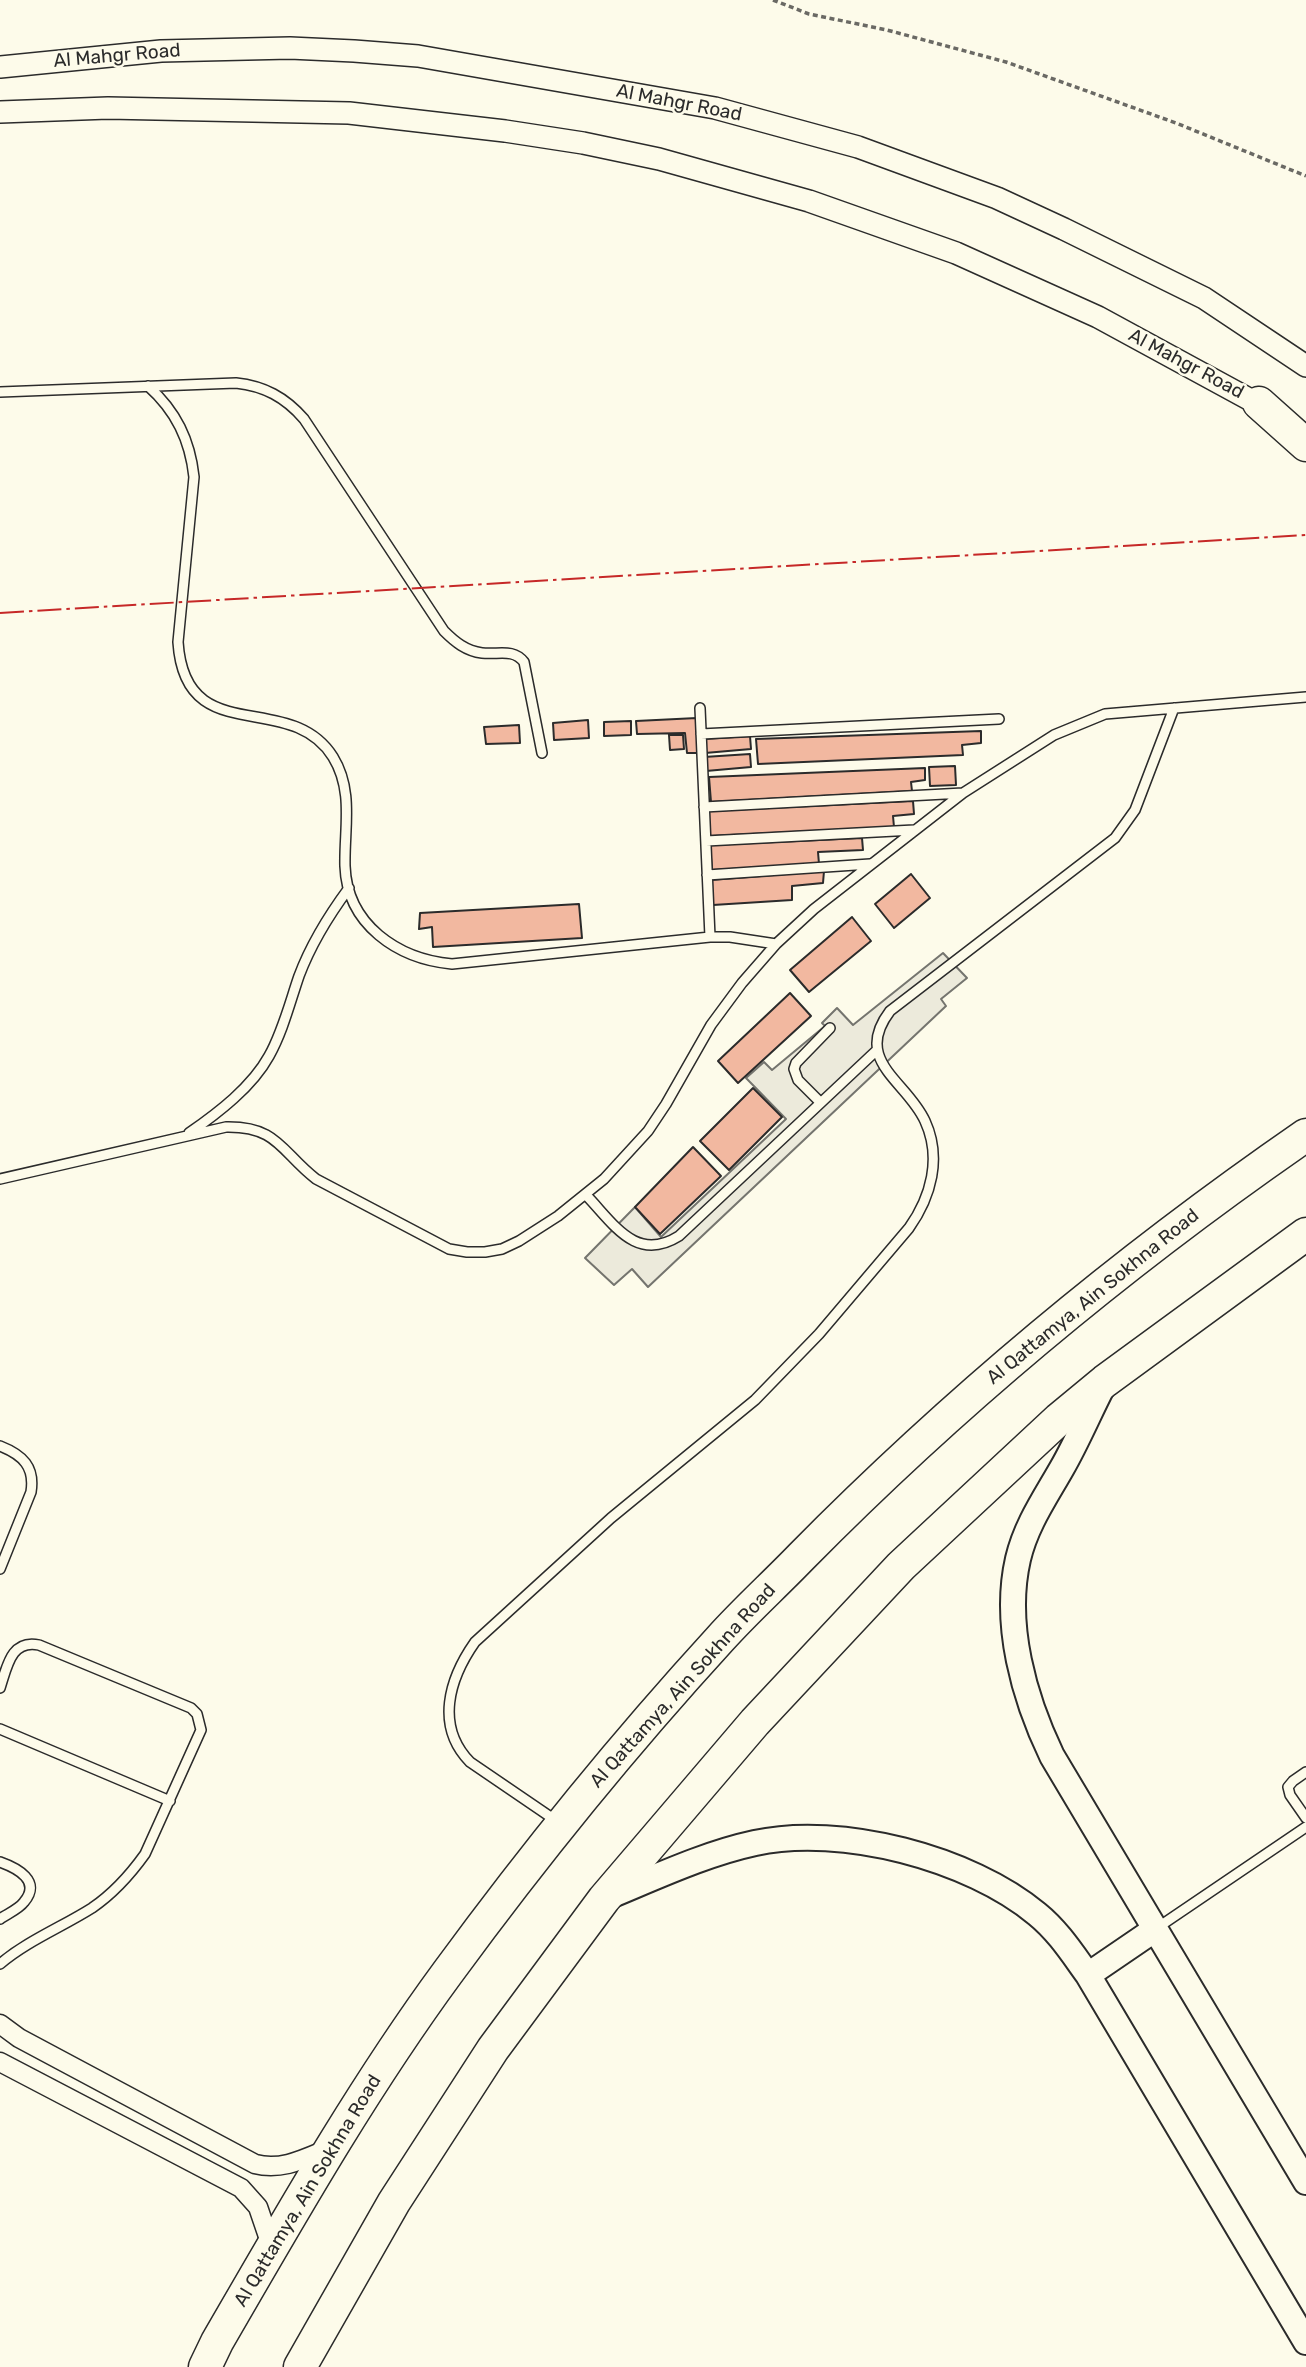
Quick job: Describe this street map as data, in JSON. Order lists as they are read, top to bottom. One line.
{"streets":{"highway":["Al Qattamya, Ain Sokhna Road"],"street":["Al Mahgr Road"]}}
